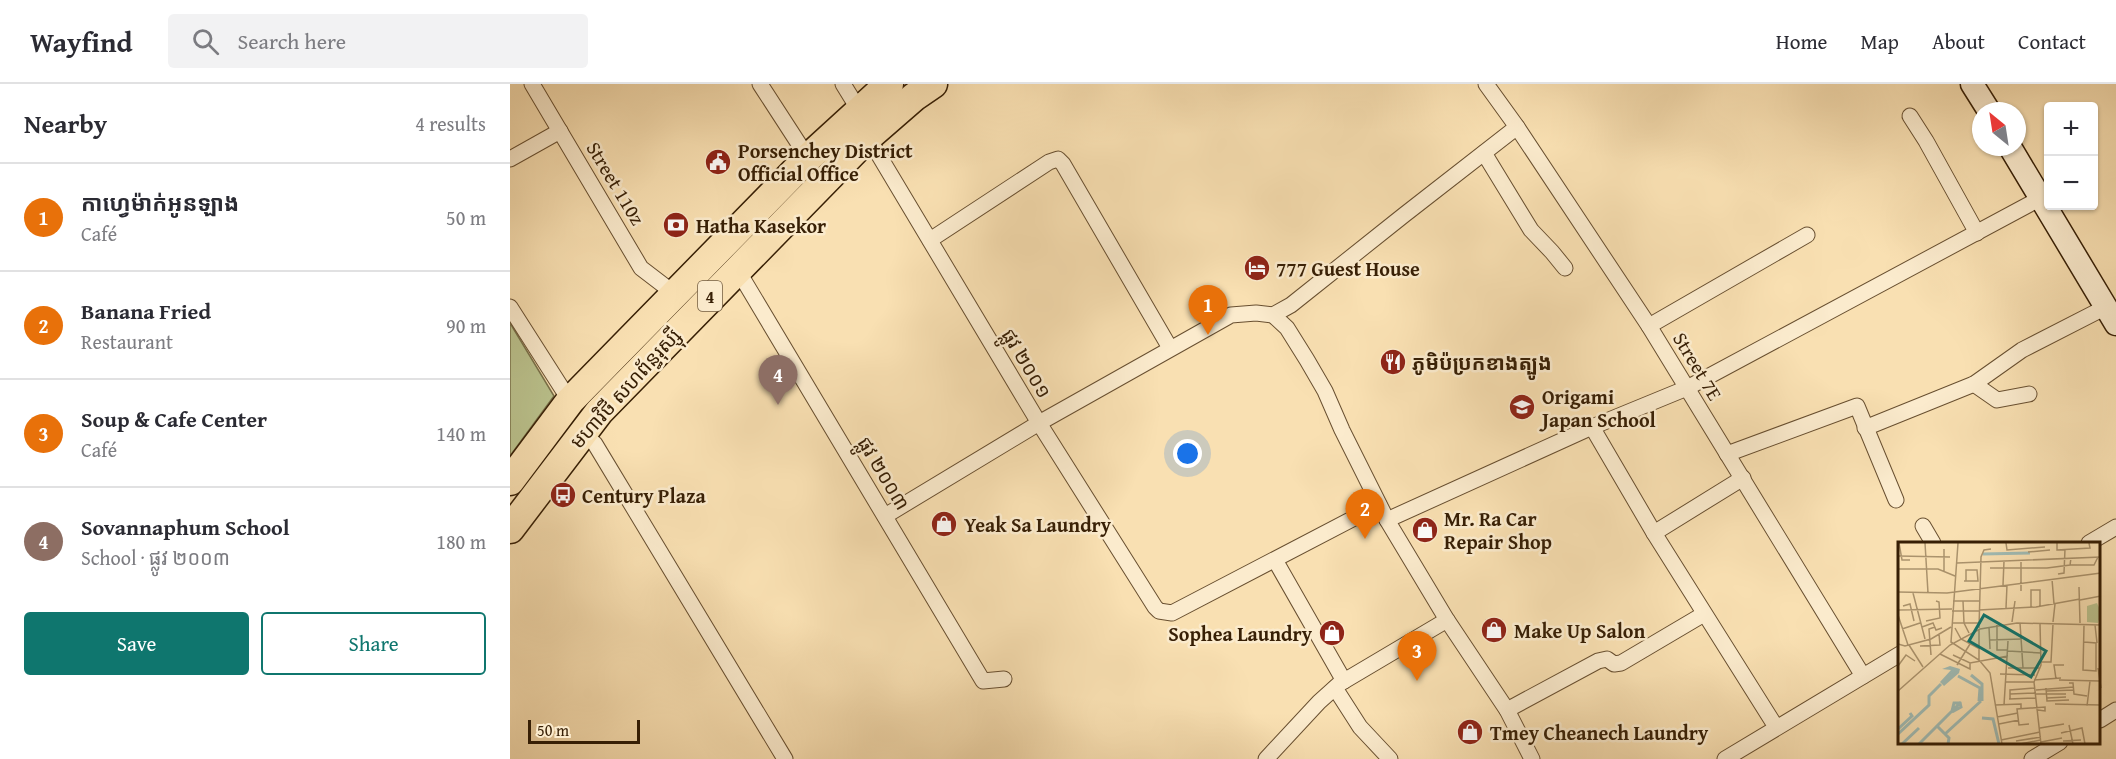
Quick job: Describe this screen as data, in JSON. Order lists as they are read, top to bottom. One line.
{"streets":{"highway":["4","មហាវិថី សហព័ន្ធរុស្ស៊ី"],"street":["Street 110z","ផ្លូវ ២០០១","Street 7E","ផ្លូវ ២០០៣"]},"crossings":[["Street 110z","មហាវិថី សហព័ន្ធរុស្ស៊ី"],["ផ្លូវ ២០០១","មហាវិថី សហព័ន្ធរុស្ស៊ី"],["មហាវិថី សហព័ន្ធរុស្ស៊ី","ផ្លូវ ២០០៣"]],"places":{"public building":["Porsenchey District Official Office"],"bank":["Hatha Kasekor"],"hotel":["777 Guest House"],"restaurant":["ភូមិប៉ប្រកខាងត្បូង"],"school or university":["Origami Japan School"],"bus stop":["Century Plaza"],"shop":["Yeak Sa Laundry","Mr. Ra Car Repair Shop","Make Up Salon","Sophea Laundry","Tmey Cheanech Laundry"]},"scale_bar":"50 m","north":"top left","page":{"header":"Wayfind","search":"Search here","nav":["Home","Map","About","Contact"],"heading":["Nearby","4 results"],"map_buttons":["+","−"],"list":[{"mark":"1","name":"កាហ្វេម៉ាក់អូនឡាង","note":"Café","value":"50 m"},{"mark":"2","name":"Banana Fried","note":"Restaurant","value":"90 m"},{"mark":"3","name":"Soup & Cafe Center","note":"Café","value":"140 m"},{"mark":"4","name":"Sovannaphum School","note":"School · ផ្លូវ ២០០៣","value":"180 m"}],"pins":["1","4","2","3"],"buttons":["Save","Share"],"scale":"50 m"}}
